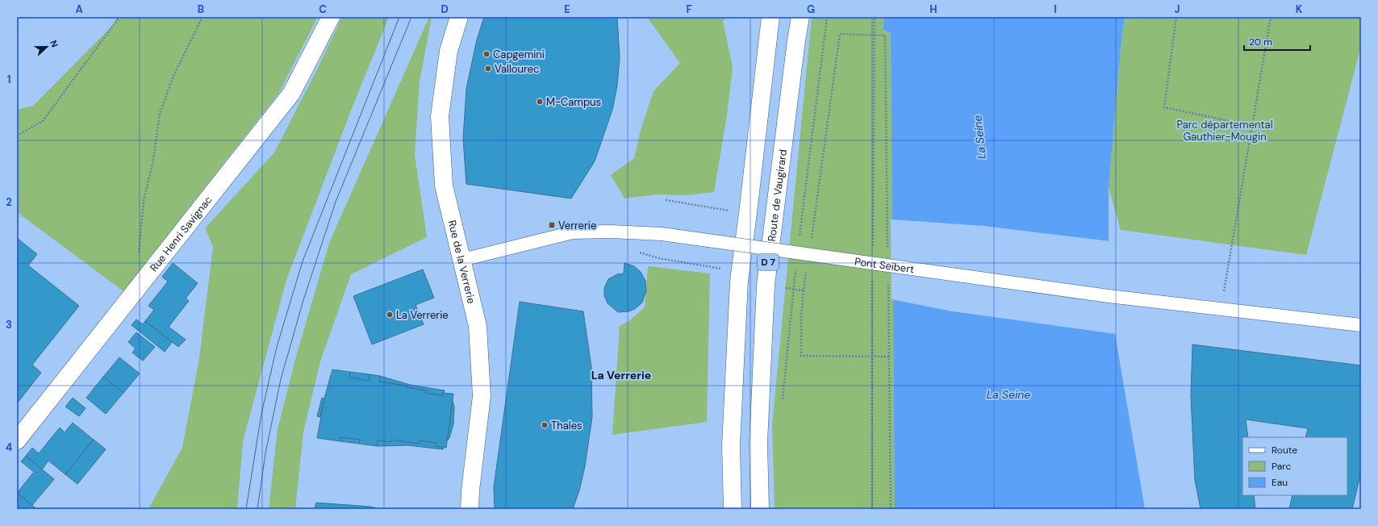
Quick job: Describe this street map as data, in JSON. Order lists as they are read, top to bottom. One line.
{"streets":{"street":["Route de Vaugirard","Rue Henri Savignac","Rue de la Verrerie","D 7"],"lane":["Pont Seibert"]},"crossings":[["Rue de la Verrerie","Pont Seibert"]],"districts":["La Verrerie"],"water":["La Seine"],"parks":["Parc départemental Gauthier-Mougin"],"places":{"other":["Capgemini","Vallourec","M-Campus","La Verrerie","Thales"],"transit":["Verrerie"]},"legend":["Route","Parc","Eau"],"scale_bar":"20 m","north":"right","grid":{"columns":["A","B","C","D","E","F","G","H","I","J","K"],"rows":["1","2","3","4"]}}
